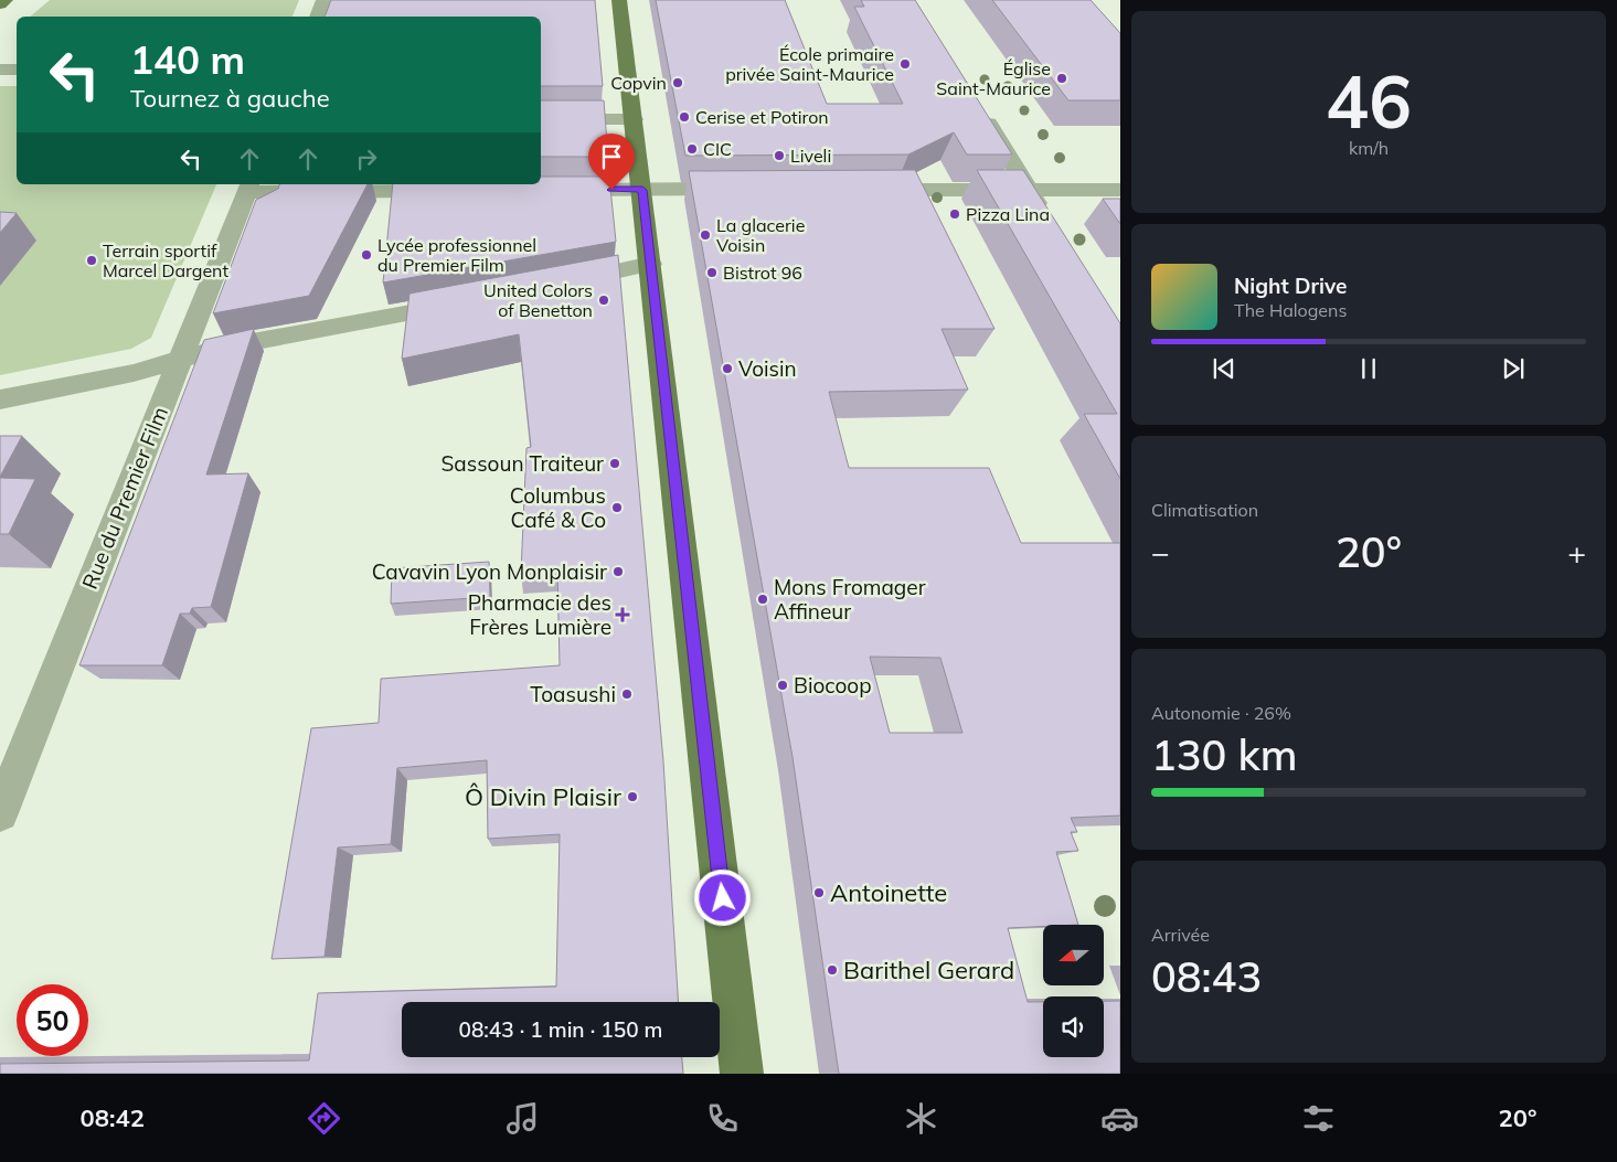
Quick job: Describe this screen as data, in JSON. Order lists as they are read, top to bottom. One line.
{"streets":{"street":["Rue du Premier Film"]},"places":{"other":["École primaire privée Saint-Maurice","Église Saint-Maurice","Copvin","Cerise et Potiron","CIC","Liveli","Pizza Lina","La glacerie Voisin","Lycée professionnel du Premier Film","Terrain sportif Marcel Dargent","Bistrot 96","United Colors of Benetton","Voisin","Sassoun Traiteur","Columbus Café & Co","Cavavin Lyon Monplaisir","Mons Fromager Affineur","Biocoop","Toasushi","Ô Divin Plaisir","Antoinette","Barithel Gerard"],"health":["Pharmacie des Frères Lumière"]},"north":"left","page":{"tile":[["46","km/h"],"Climatisation",["Autonomie · 26%","130 km"],["Arrivée","08:43"]],"turn":["140 m","Tournez à gauche"],"song":["Night Drive","The Halogens"],"heat":["−","20°","+"],"limit":"50","trip":"08:43 · 1 min · 150 m","tabs":["08:42","20°"]}}
